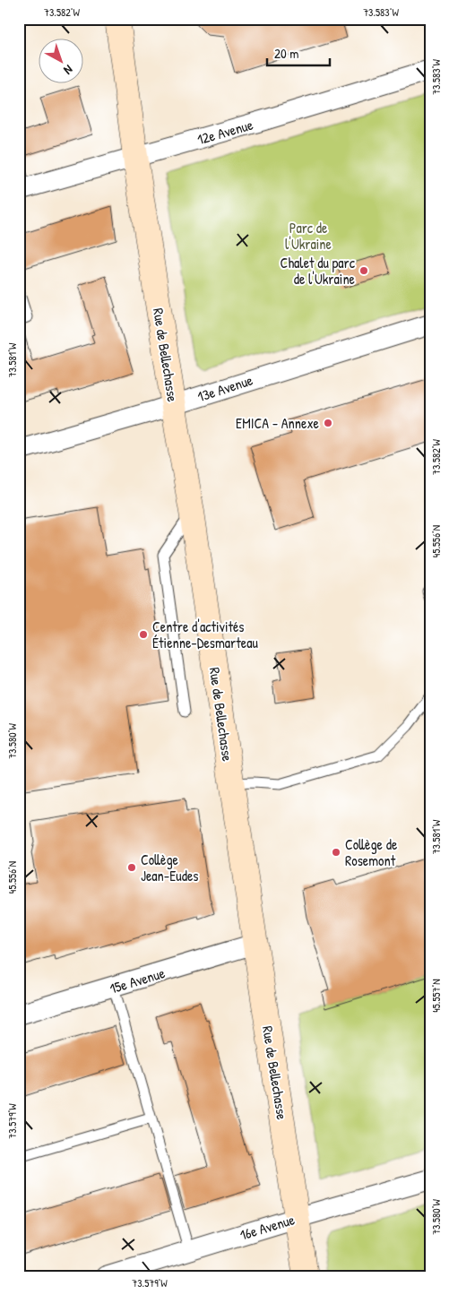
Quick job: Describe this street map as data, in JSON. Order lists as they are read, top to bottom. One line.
{"streets":{"street":["12e Avenue","Rue de Bellechasse","13e Avenue","15e Avenue","16e Avenue"]},"crossings":[["12e Avenue","Rue de Bellechasse"],["Rue de Bellechasse","13e Avenue"],["Rue de Bellechasse","15e Avenue"],["Rue de Bellechasse","16e Avenue"]],"parks":["Parc de l'Ukraine"],"places":["Chalet du parc de l'Ukraine","EMICA - Annexe","Centre d'activités Étienne-Desmarteau","Collège de Rosemont","Collège Jean-Eudes"],"scale_bar":"20 m","north":"bottom right","coordinates":["73.582°W","73.583°W","73.581°W","45.556°N","73.580°W","45.557°N","73.579°W"]}
